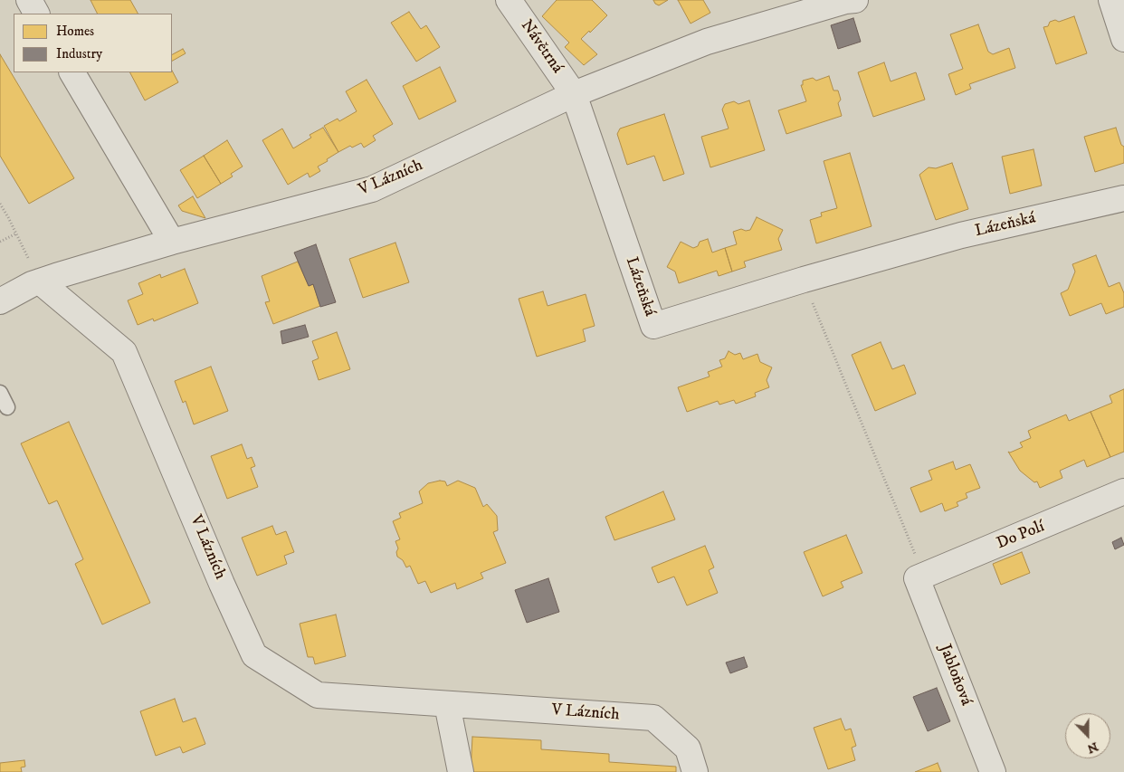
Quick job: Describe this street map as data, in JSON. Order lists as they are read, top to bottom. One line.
{"streets":{"street":["Návětrná","V Lázních","Lázeňská","Do Polí","Jabloňová"]},"crossings":[["Návětrná","V Lázních"],["Návětrná","Lázeňská"],["V Lázních","Lázeňská"],["Do Polí","Jabloňová"]],"legend":["Homes","Industry"],"north":"bottom"}
